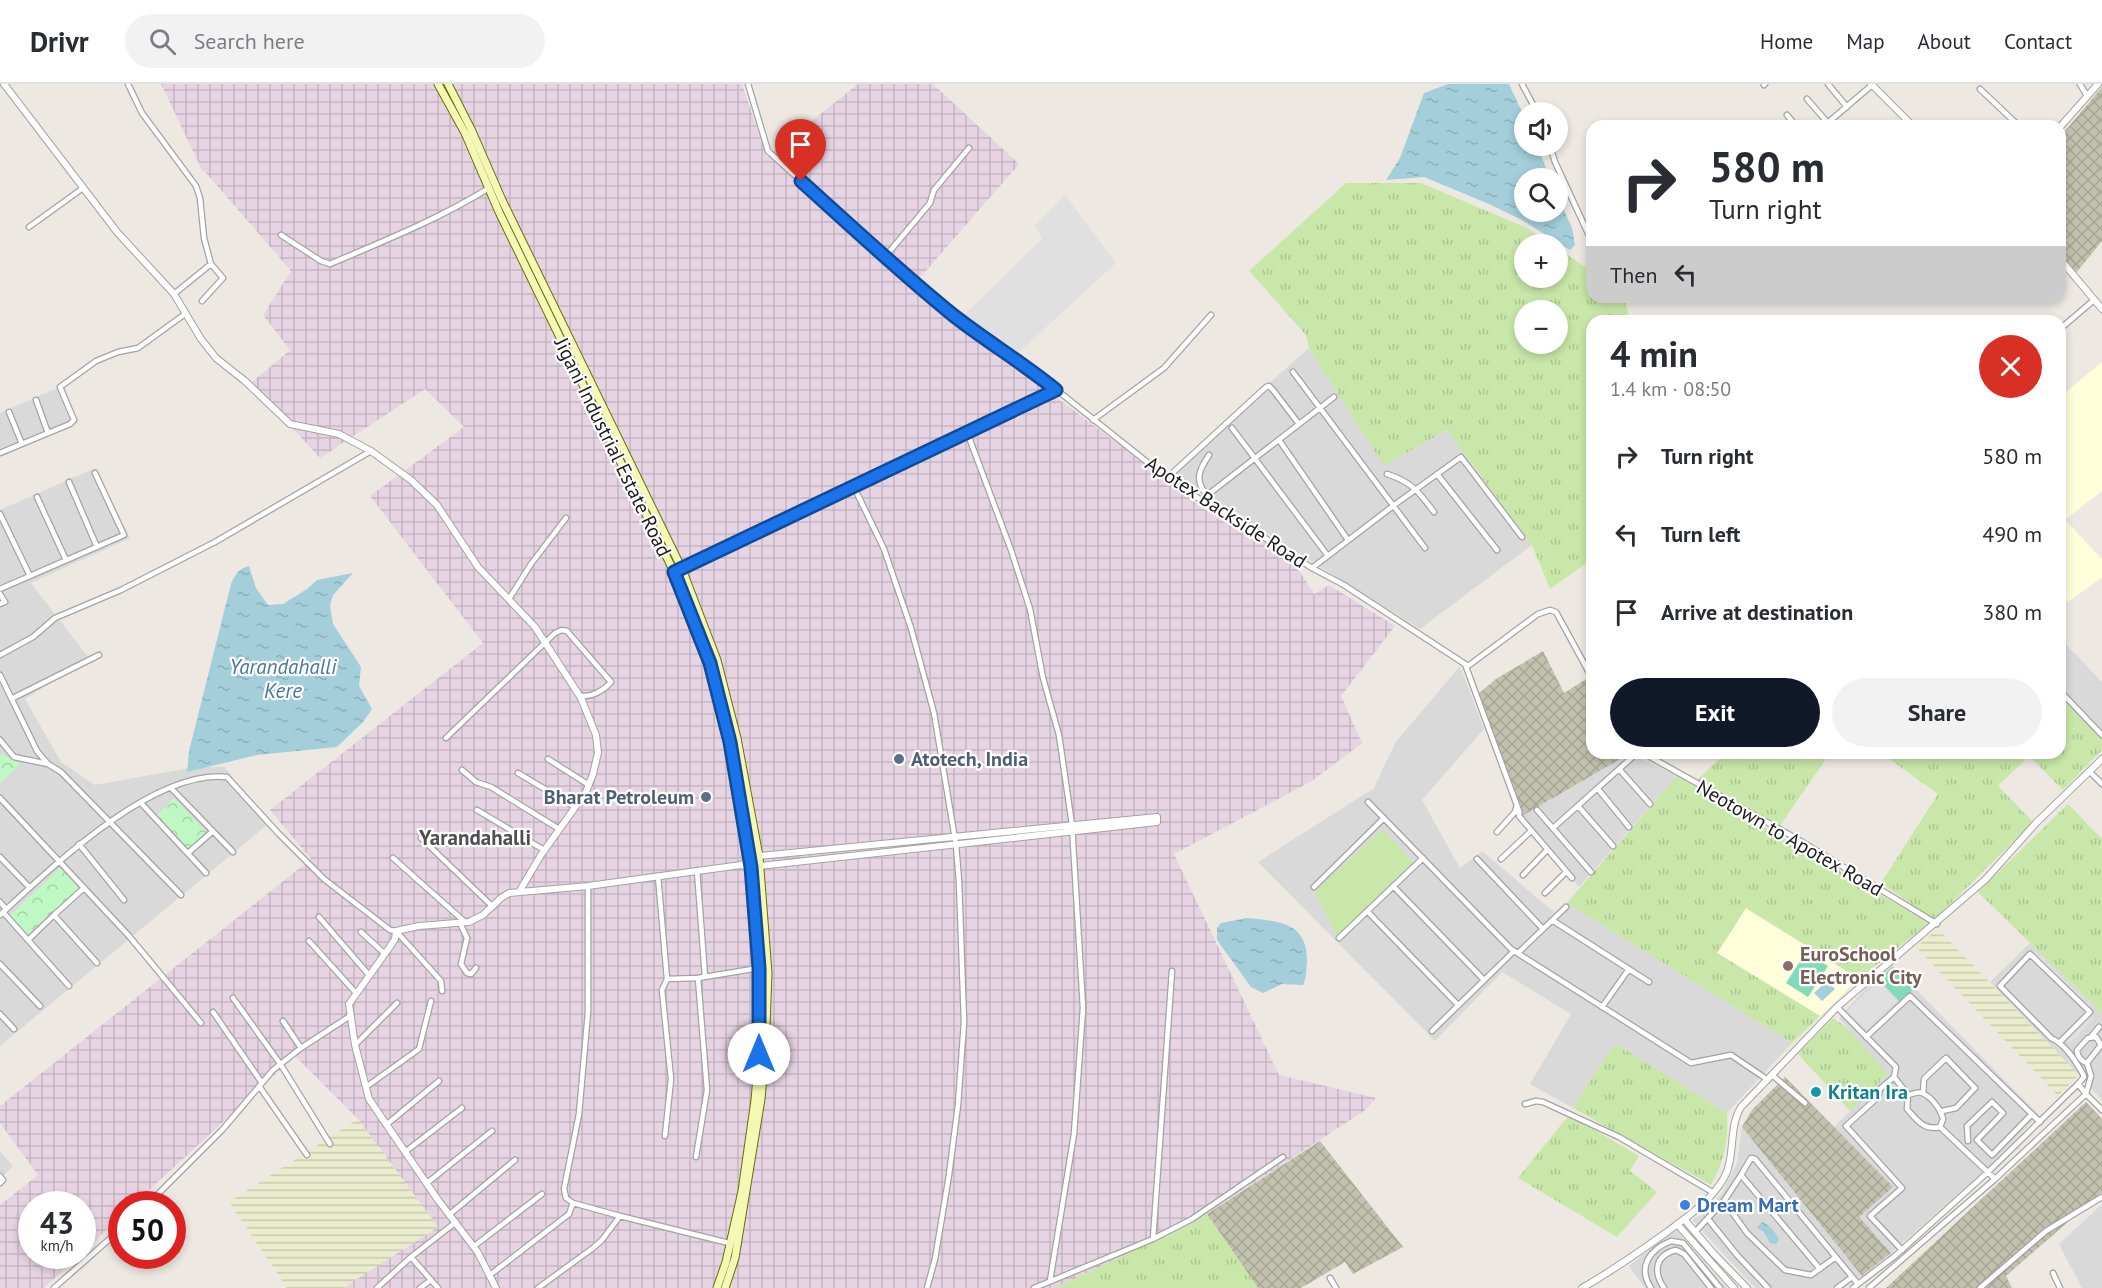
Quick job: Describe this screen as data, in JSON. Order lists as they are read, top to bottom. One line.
{"streets":{"main road":["Jigani Industrial Estate Road"],"street":["Apotex Backside Road","Neotown to Apotex Road"]},"districts":["Yarandahalli"],"water":["Yarandahalli Kere"],"places":["Atotech, India","Bharat Petroleum","EuroSchool Electronic City","Kritan Ira","Dream Mart"],"page":{"header":"Drivr","search":"Search here","nav":["Home","Map","About","Contact"],"map_buttons":["+","−"],"turn":["580 m","Turn right"],"then":"Then","heading":["4 min","1.4 km · 08:50"],"list":[{"name":"Turn right","value":"580 m"},{"name":"Turn left","value":"490 m"},{"name":"Arrive at destination","value":"380 m"}],"buttons":["Exit","Share"],"speed":"43 km/h","limit":"50"}}
